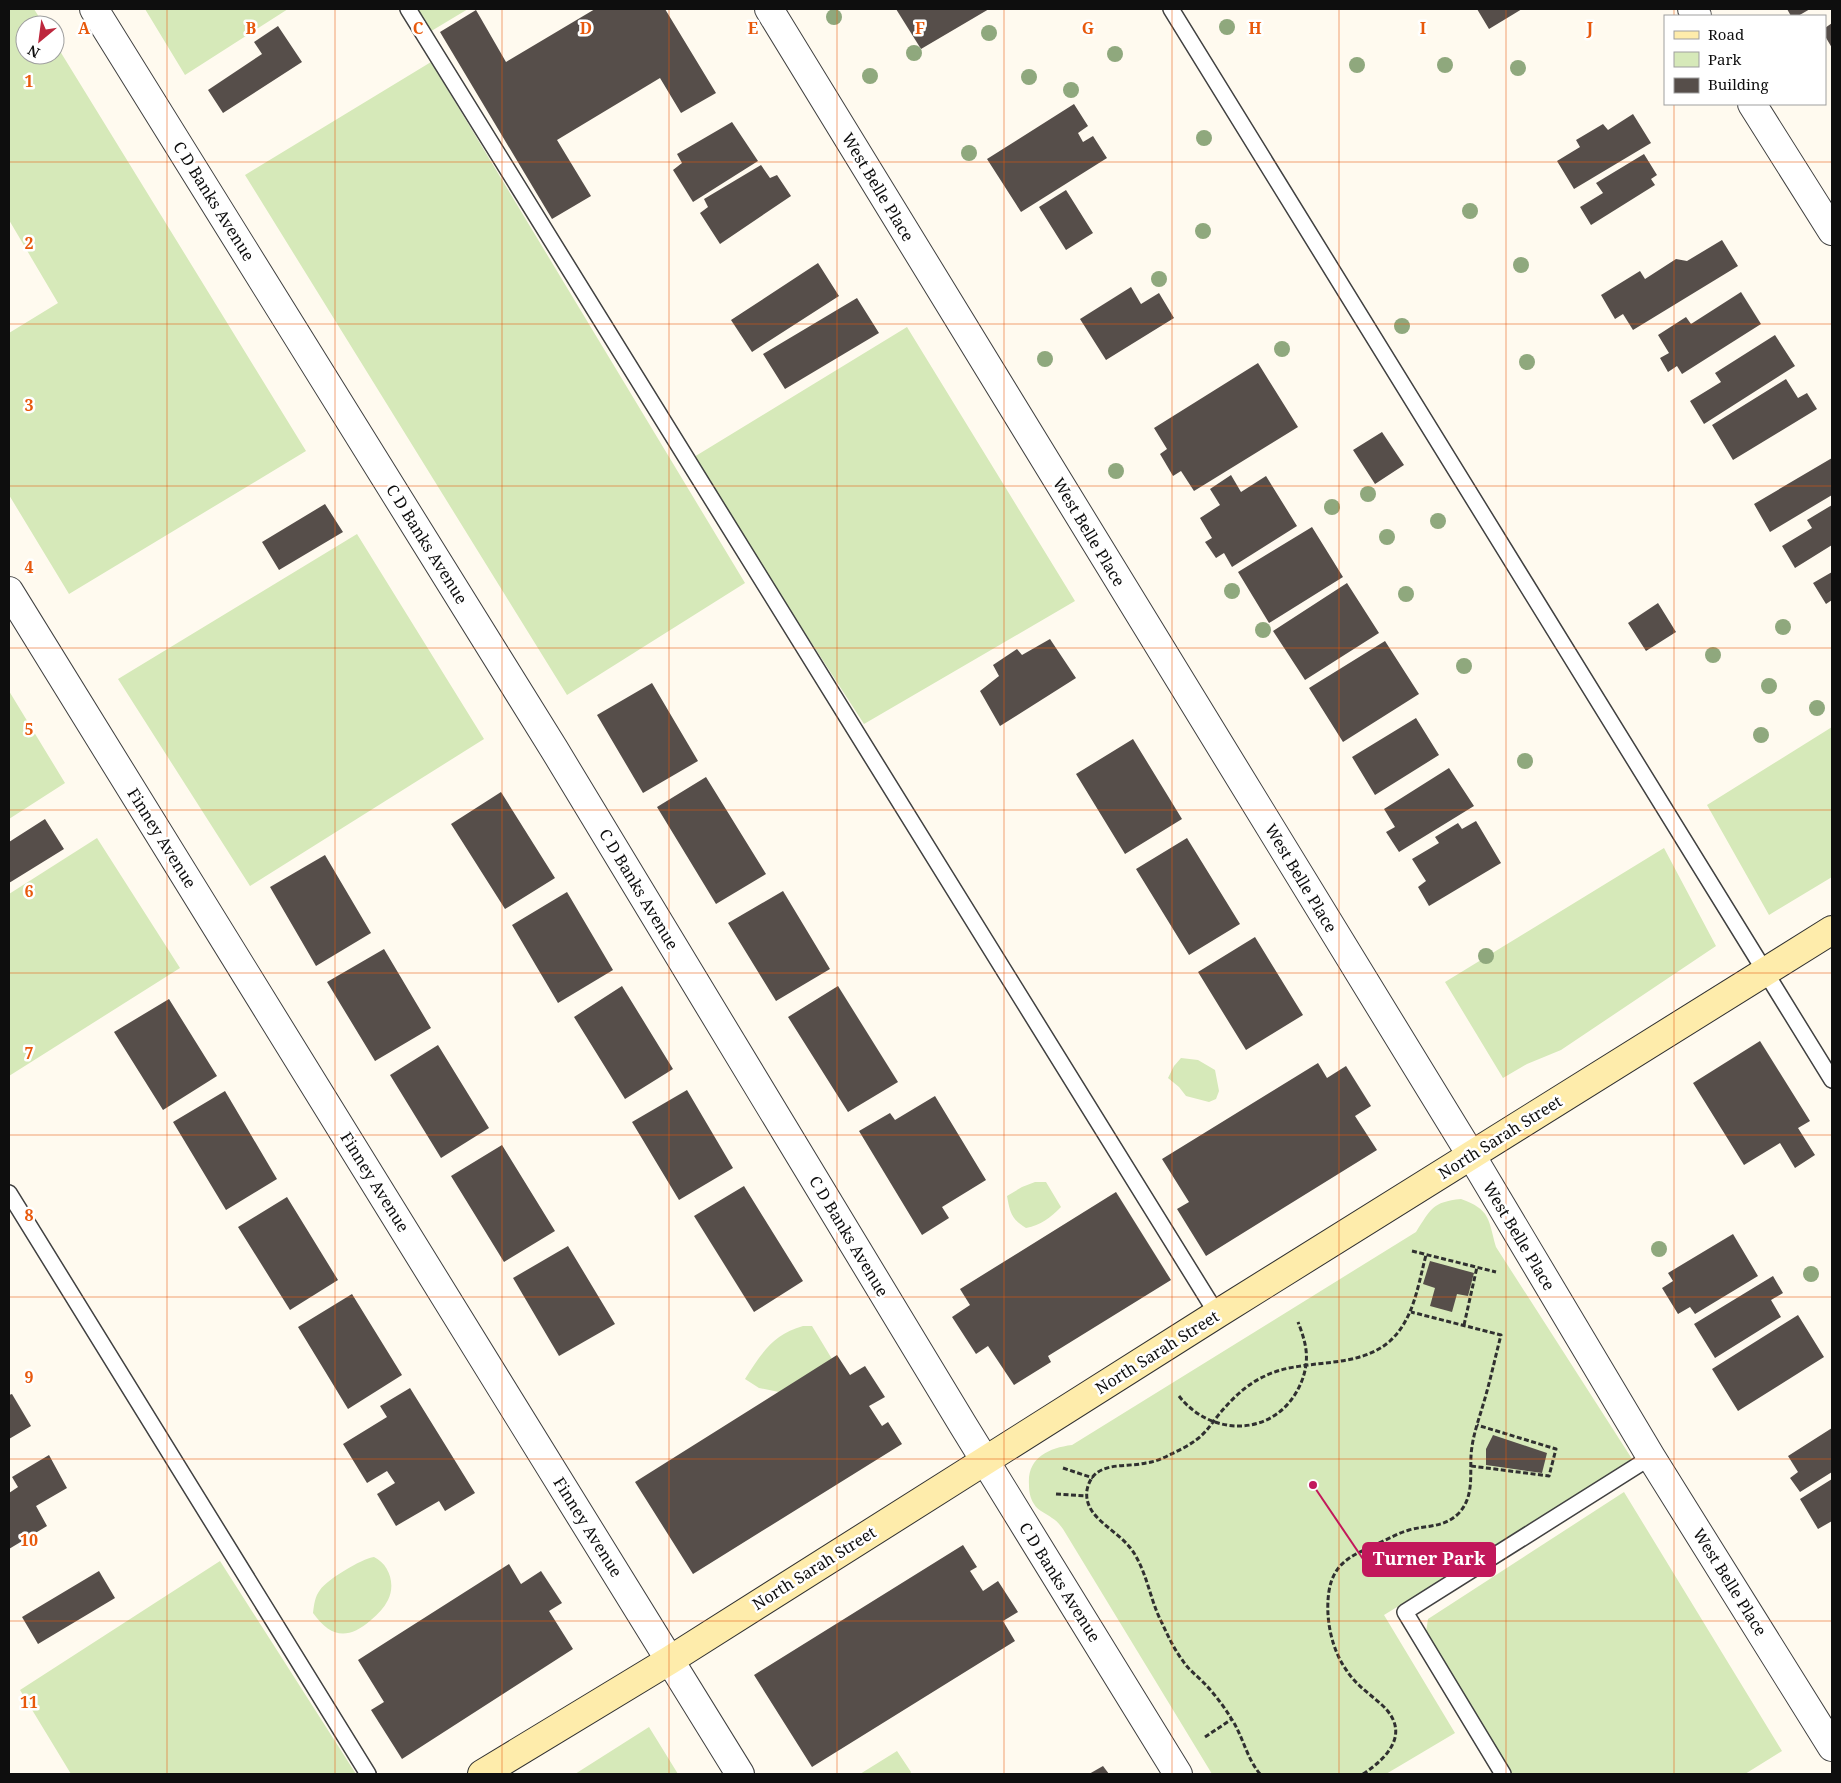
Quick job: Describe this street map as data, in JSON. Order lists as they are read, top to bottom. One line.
{"streets":{"street":["West Belle Place","C D Banks Avenue","Finney Avenue","North Sarah Street"]},"crossings":[["West Belle Place","North Sarah Street"],["C D Banks Avenue","North Sarah Street"],["Finney Avenue","North Sarah Street"]],"places":["Turner Park"],"legend":["Road","Park","Building"],"north":"bottom left","grid":{"columns":["A","B","C","D","E","F","G","H","I","J"],"rows":["1","2","3","4","5","6","7","8","9","10","11"]}}
